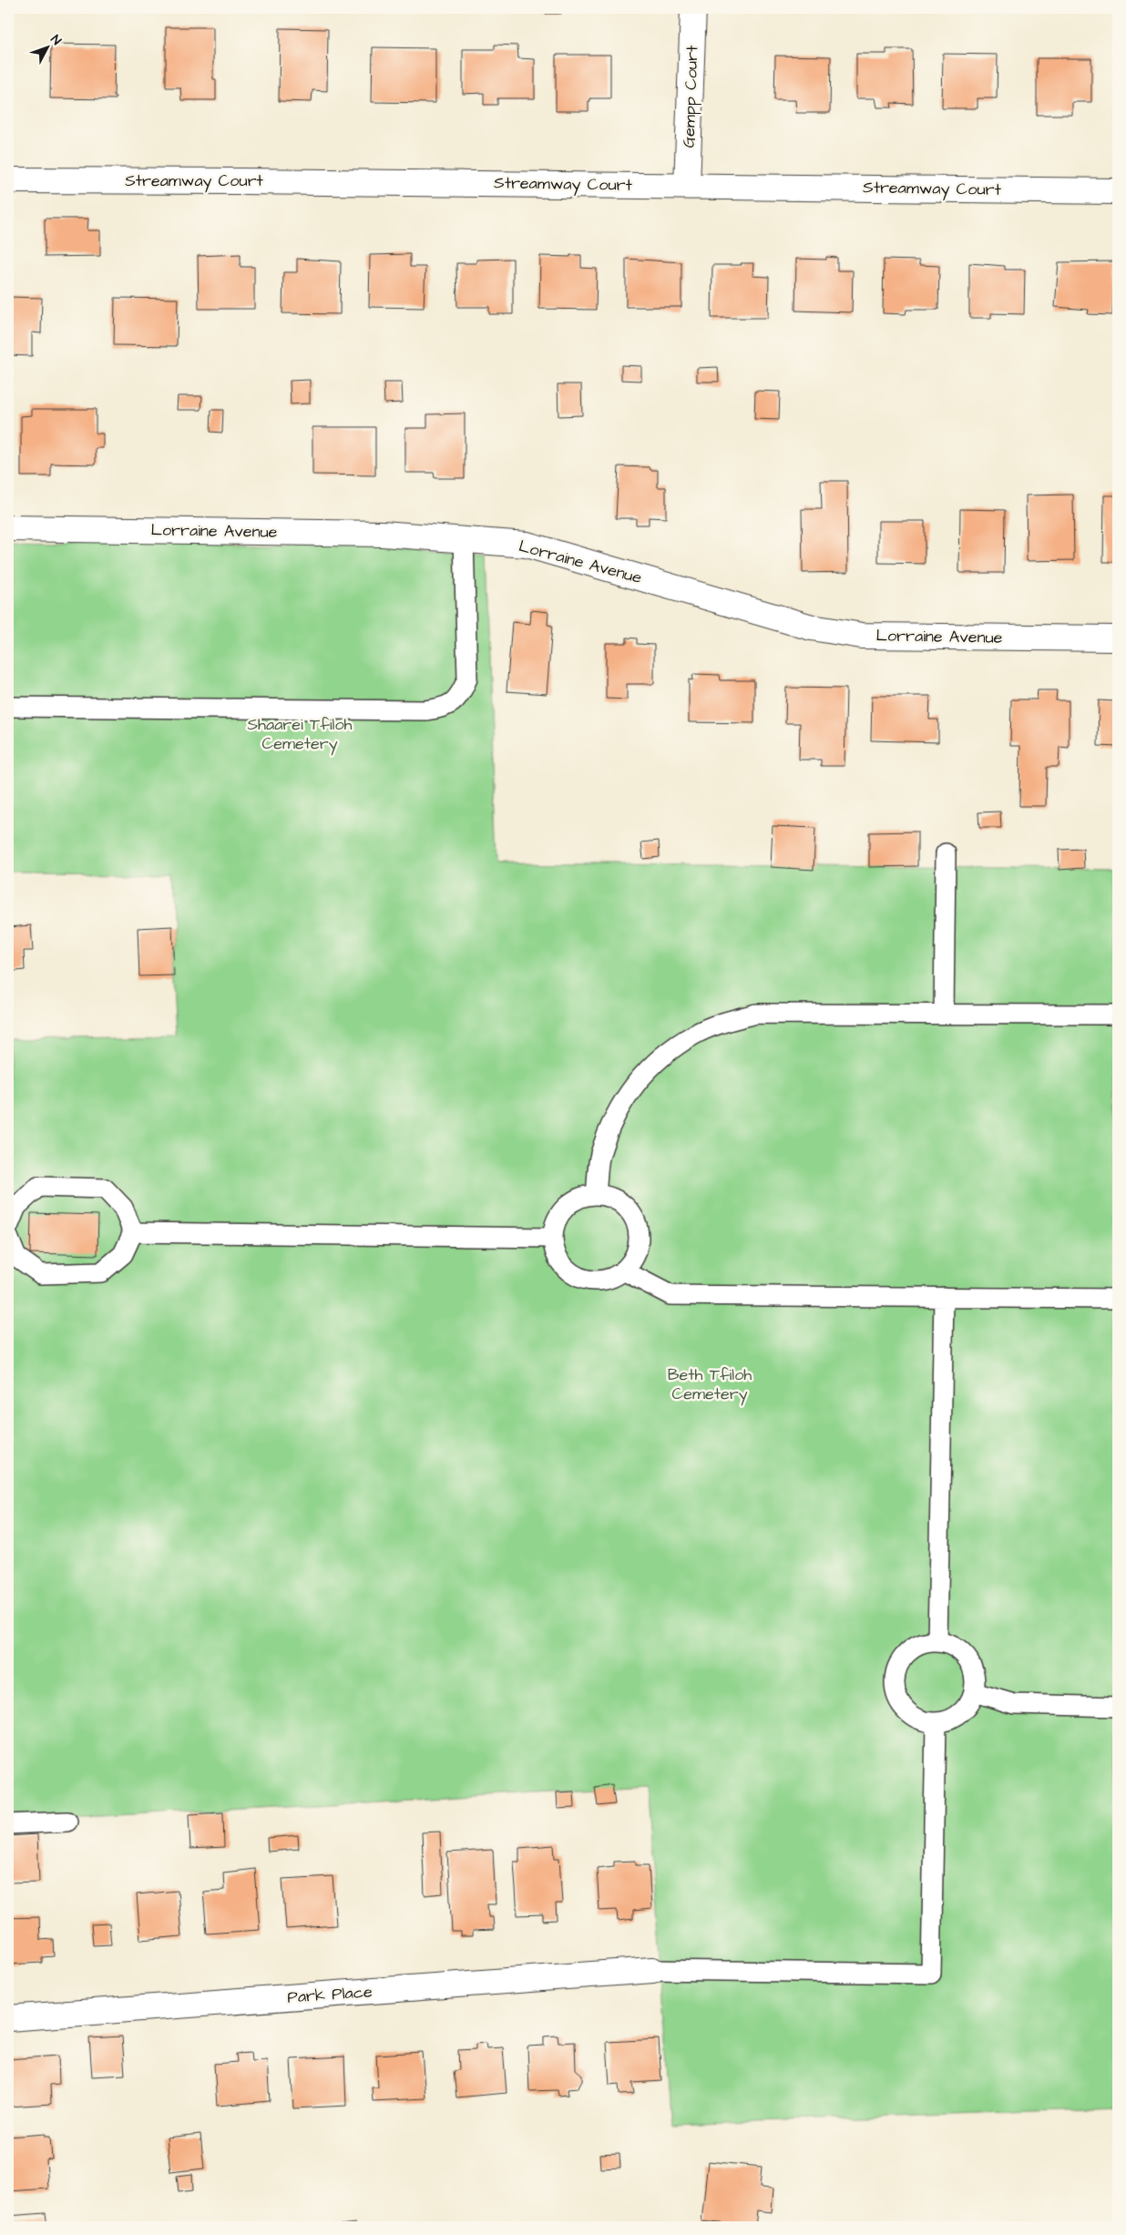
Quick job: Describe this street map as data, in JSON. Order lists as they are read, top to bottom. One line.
{"streets":{"street":["Gempp Court","Streamway Court","Lorraine Avenue","Park Place"]},"crossings":[["Gempp Court","Streamway Court"]],"parks":["Shaarei Tfiloh Cemetery","Beth Tfiloh Cemetery"],"north":"top right"}
